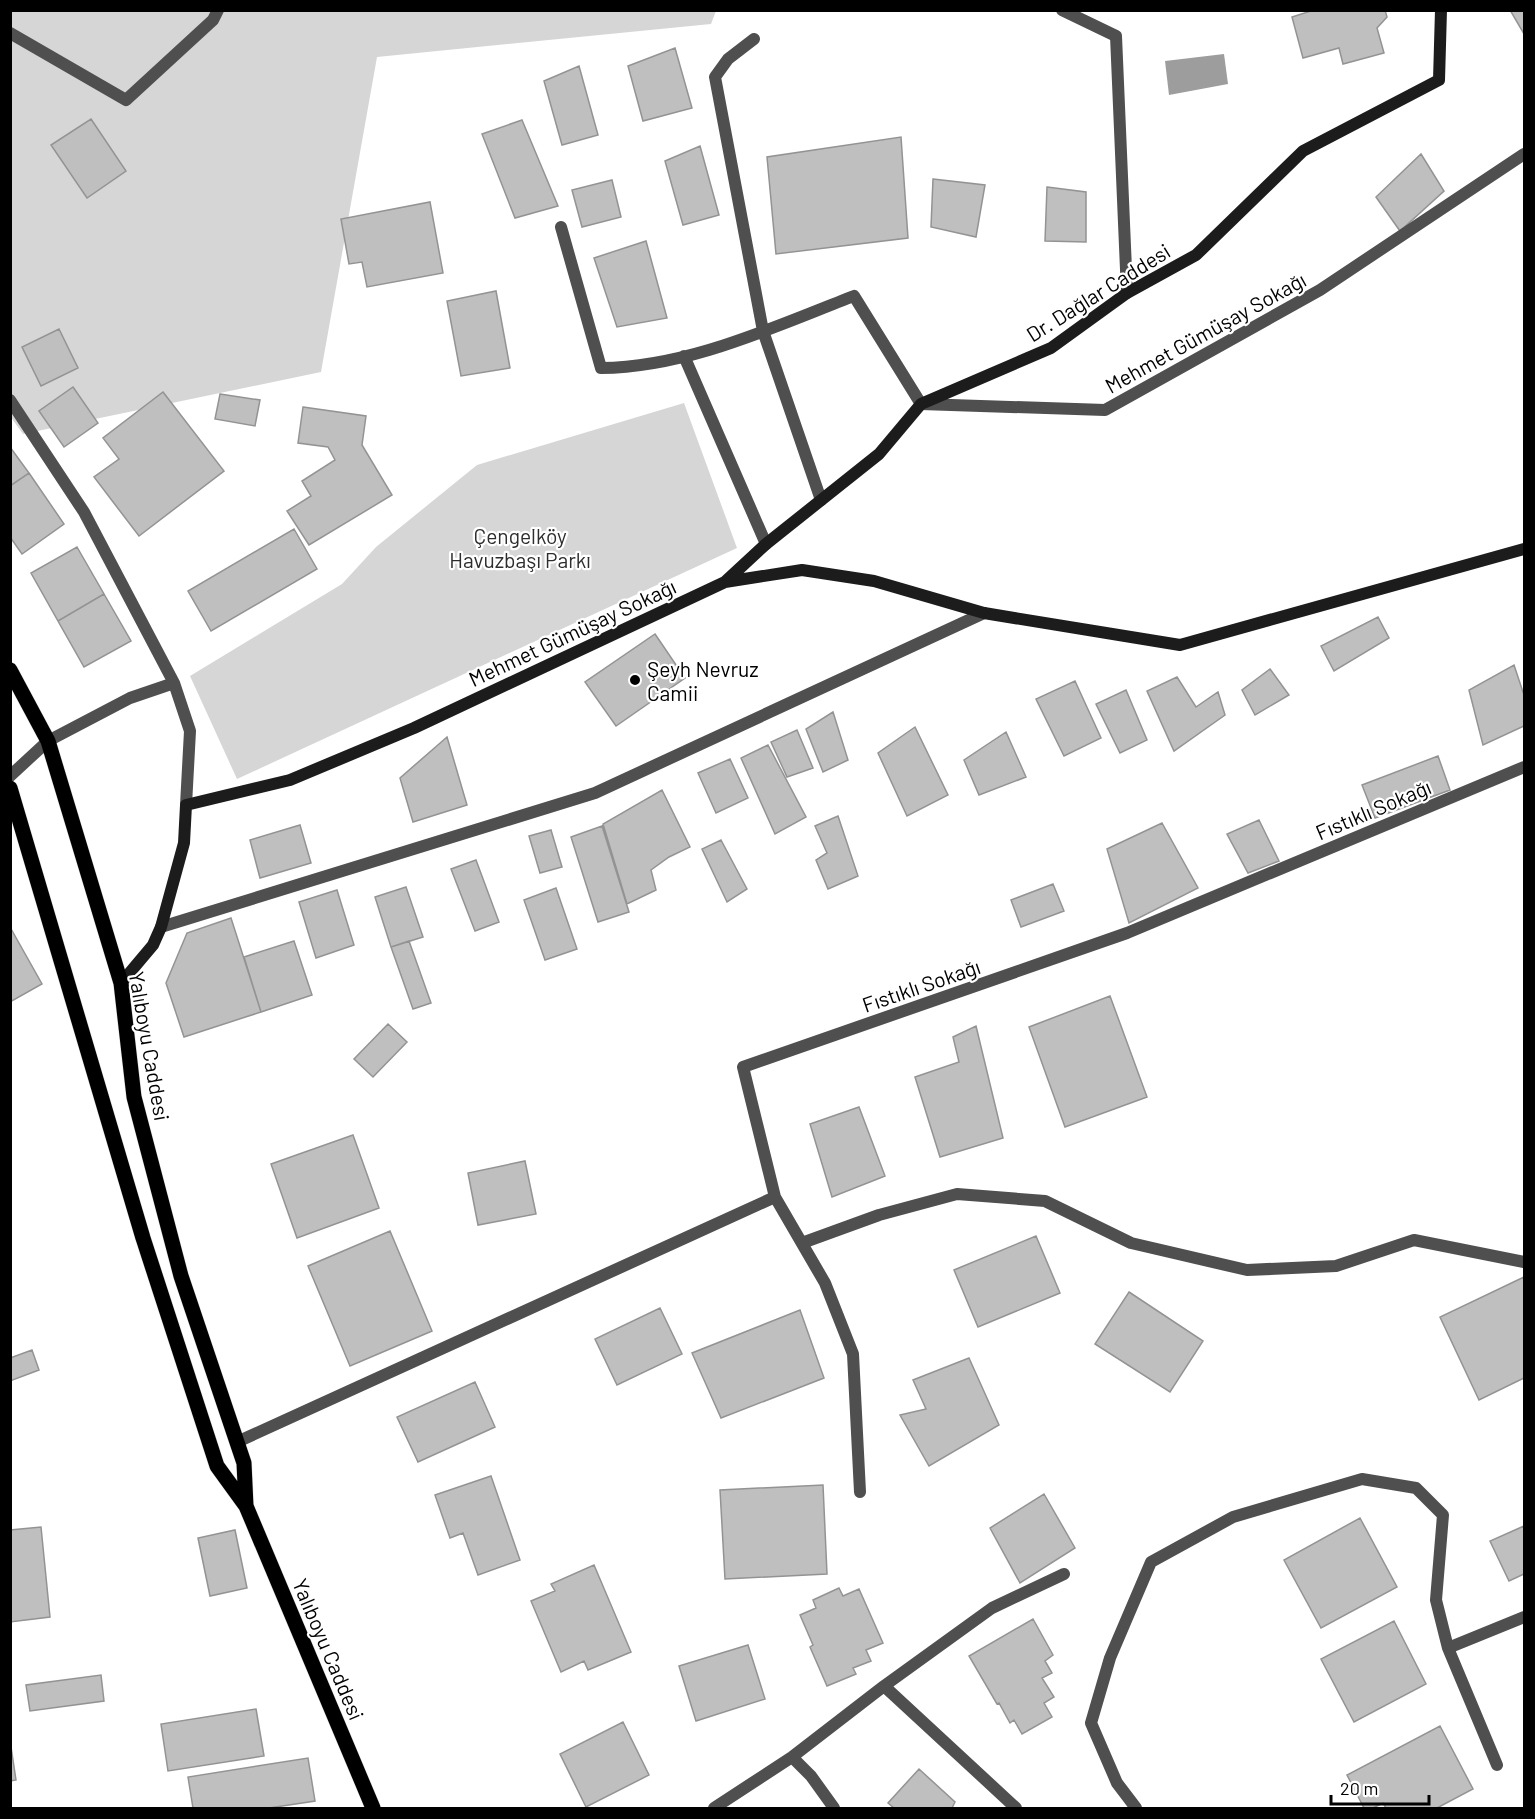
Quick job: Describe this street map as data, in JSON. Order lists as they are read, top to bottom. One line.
{"streets":{"main road":["Yalıboyu Caddesi"],"street":["Dr. Dağlar Caddesi","Mehmet Gümüşay Sokağı","Fıstıklı Sokağı"]},"crossings":[["Dr. Dağlar Caddesi","Mehmet Gümüşay Sokağı"]],"parks":["Çengelköy Havuzbaşı Parkı"],"places":["Şeyh Nevruz Camii"],"scale_bar":"20 m"}
